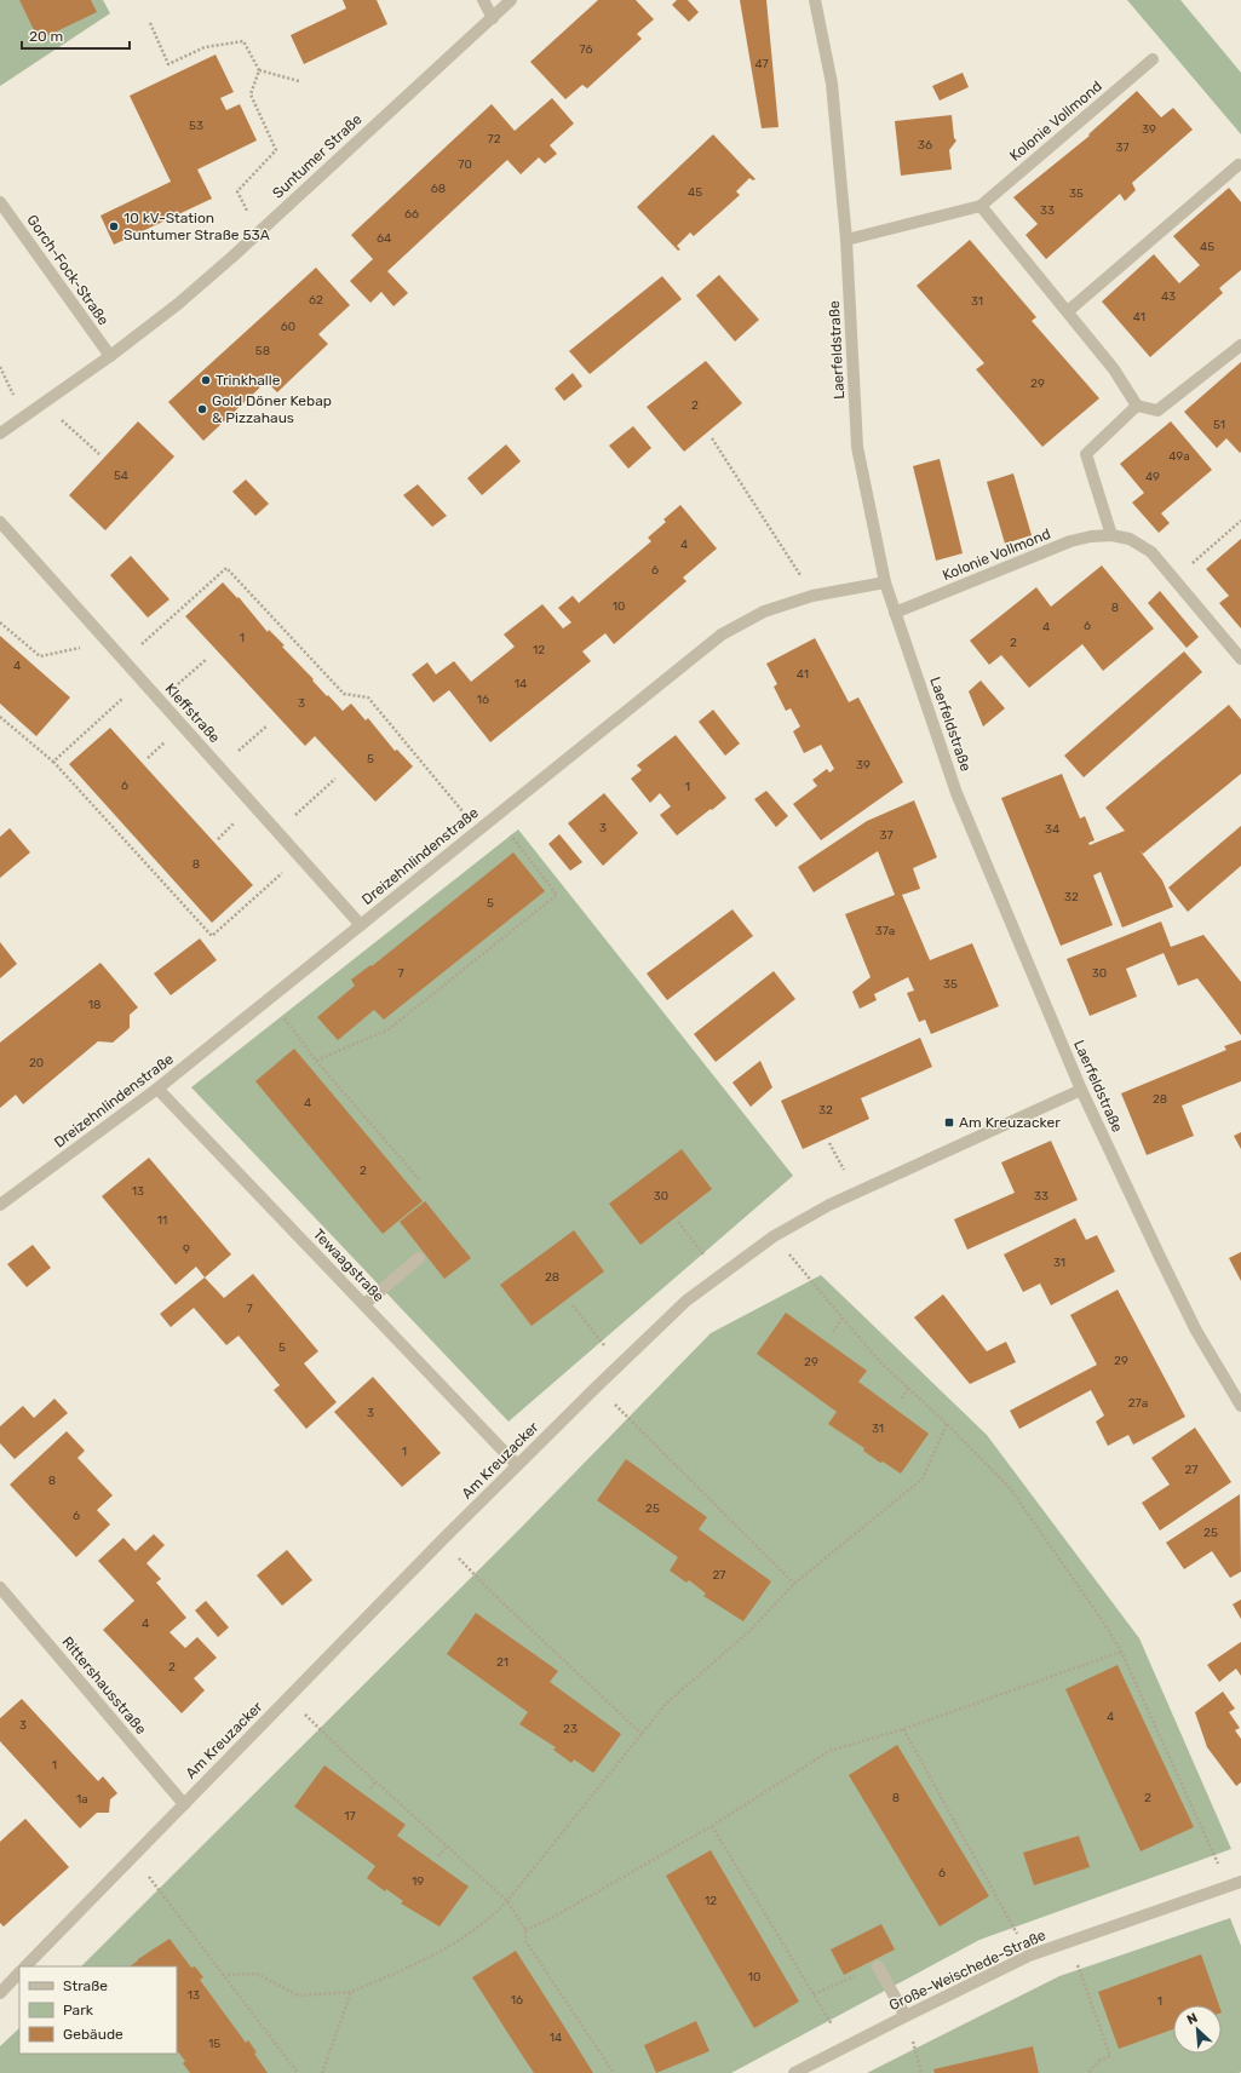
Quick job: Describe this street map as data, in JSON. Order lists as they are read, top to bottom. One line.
{"streets":{"street":["Kolonie Vollmond","Suntumer Straße","Gorch-Fock-Straße","Laerfeldstraße","Kleffstraße","Dreizehnlindenstraße","Tewaagstraße","Am Kreuzacker","Rittershausstraße","Große-Weischede-Straße"]},"crossings":[["Kolonie Vollmond","Laerfeldstraße"],["Suntumer Straße","Gorch-Fock-Straße"],["Laerfeldstraße","Dreizehnlindenstraße"],["Laerfeldstraße","Am Kreuzacker"],["Kleffstraße","Dreizehnlindenstraße"],["Dreizehnlindenstraße","Tewaagstraße"],["Tewaagstraße","Am Kreuzacker"],["Am Kreuzacker","Rittershausstraße"]],"places":{"other":["10 kV-Station Suntumer Straße 53A","Trinkhalle","Gold Döner Kebap & Pizzahaus"],"transit":["Am Kreuzacker"]},"house_numbers":["76","47","53","39","72","36","37","70","68","45","35","33","66","64","45","43","62","31","41","60","58","29","2","51","49a","54","49","4","6","10","8","6","4","1","2","12","4","41","14","16","3","5","39","6","1","3","34","37","8","32","5","37a","7","30","35","18","20","28","4","32","2","13","30","33","11","9","31","28","7","5","29","29","27a","3","31","1","27","8","25","6","25","27","4","21","2","4","3","23","1","8","2","1a","17","6","19","12","10","13","16","1","14","15"],"legend":["Straße","Park","Gebäude"],"scale_bar":"20 m","north":"top left"}
